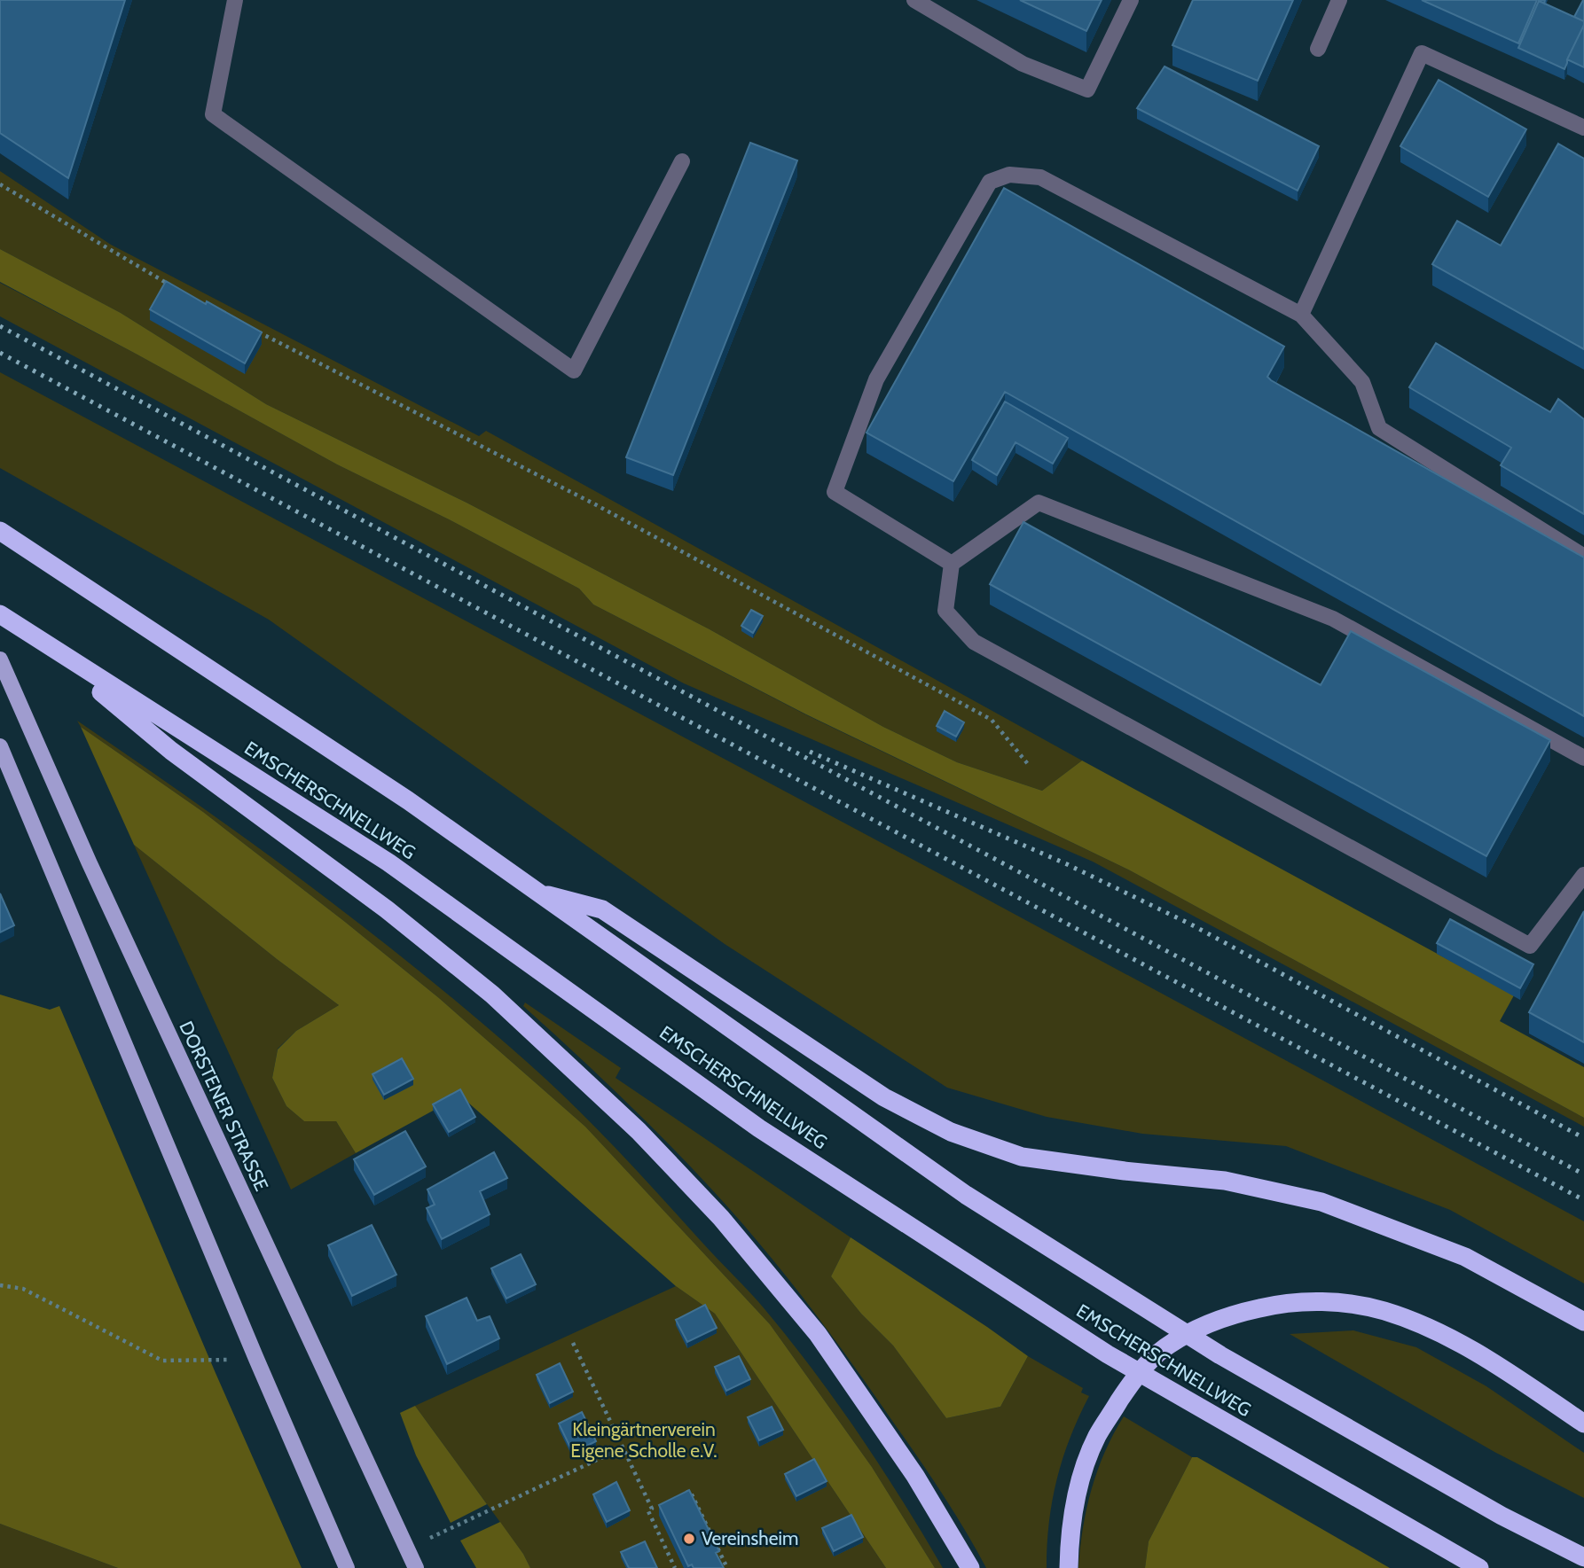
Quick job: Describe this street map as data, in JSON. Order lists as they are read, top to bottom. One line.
{"streets":{"highway":["EMSCHERSCHNELLWEG"],"main road":["DORSTENER STRASSE"]},"parks":["Kleingärtnerverein Eigene Scholle e.V."],"places":["Vereinsheim"]}
